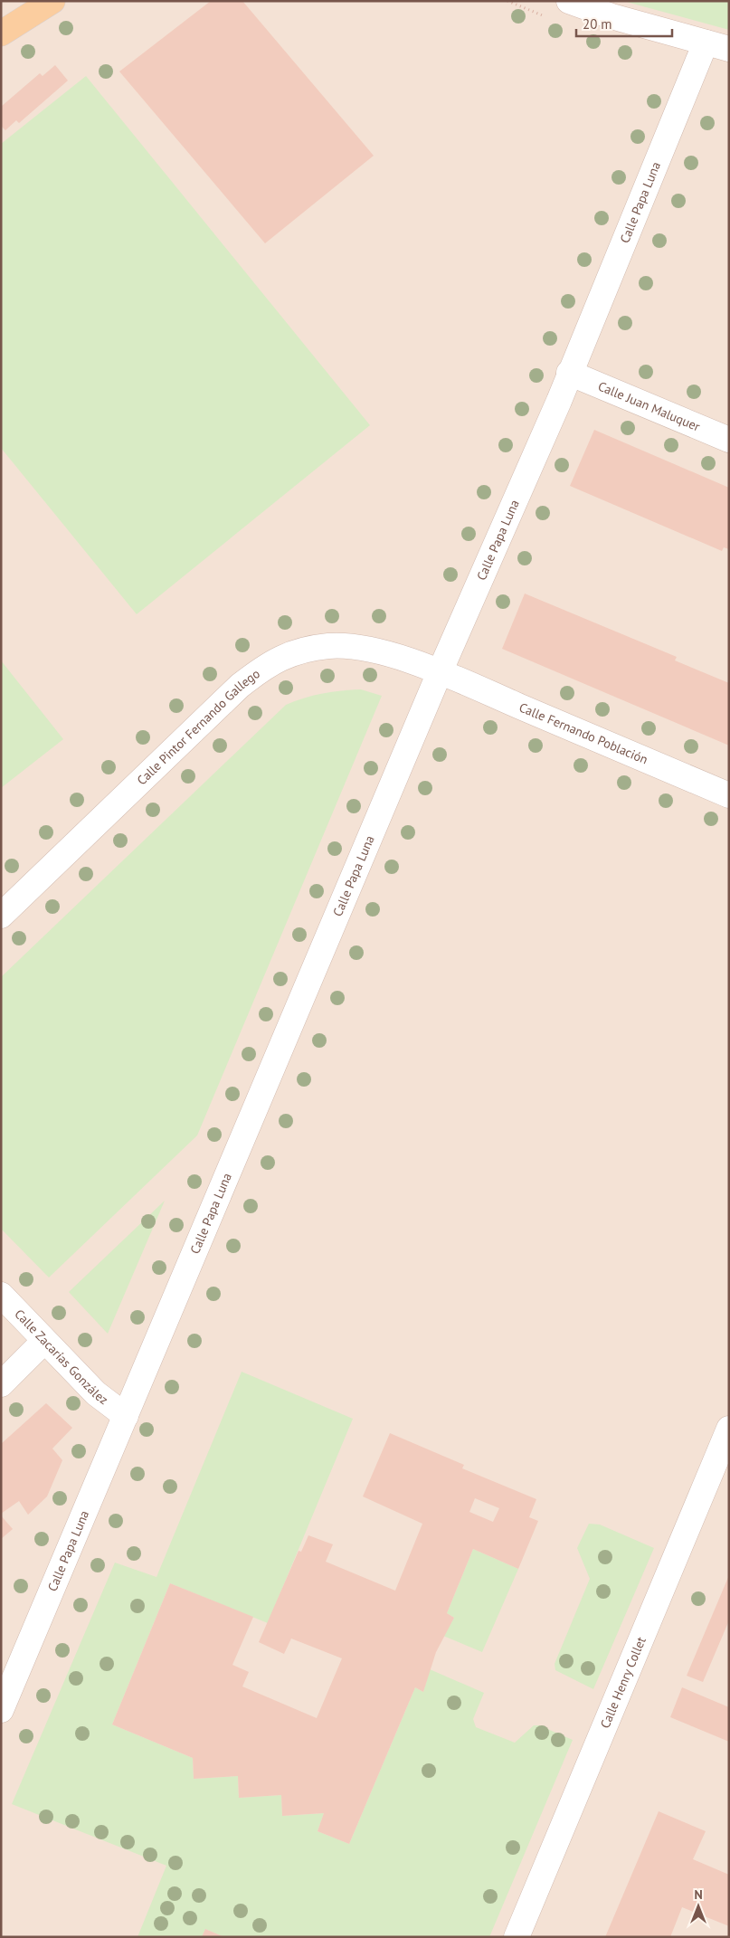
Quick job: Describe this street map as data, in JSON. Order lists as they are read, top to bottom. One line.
{"streets":{"street":["Calle Papa Luna","Calle Juan Maluquer","Calle Pintor Fernando Gallego","Calle Fernando Población","Calle Zacarías González","Calle Henry Collet"]},"crossings":[["Calle Papa Luna","Calle Juan Maluquer"],["Calle Papa Luna","Calle Pintor Fernando Gallego"],["Calle Papa Luna","Calle Fernando Población"],["Calle Papa Luna","Calle Zacarías González"],["Calle Pintor Fernando Gallego","Calle Fernando Población"]],"scale_bar":"20 m","north":"top"}
